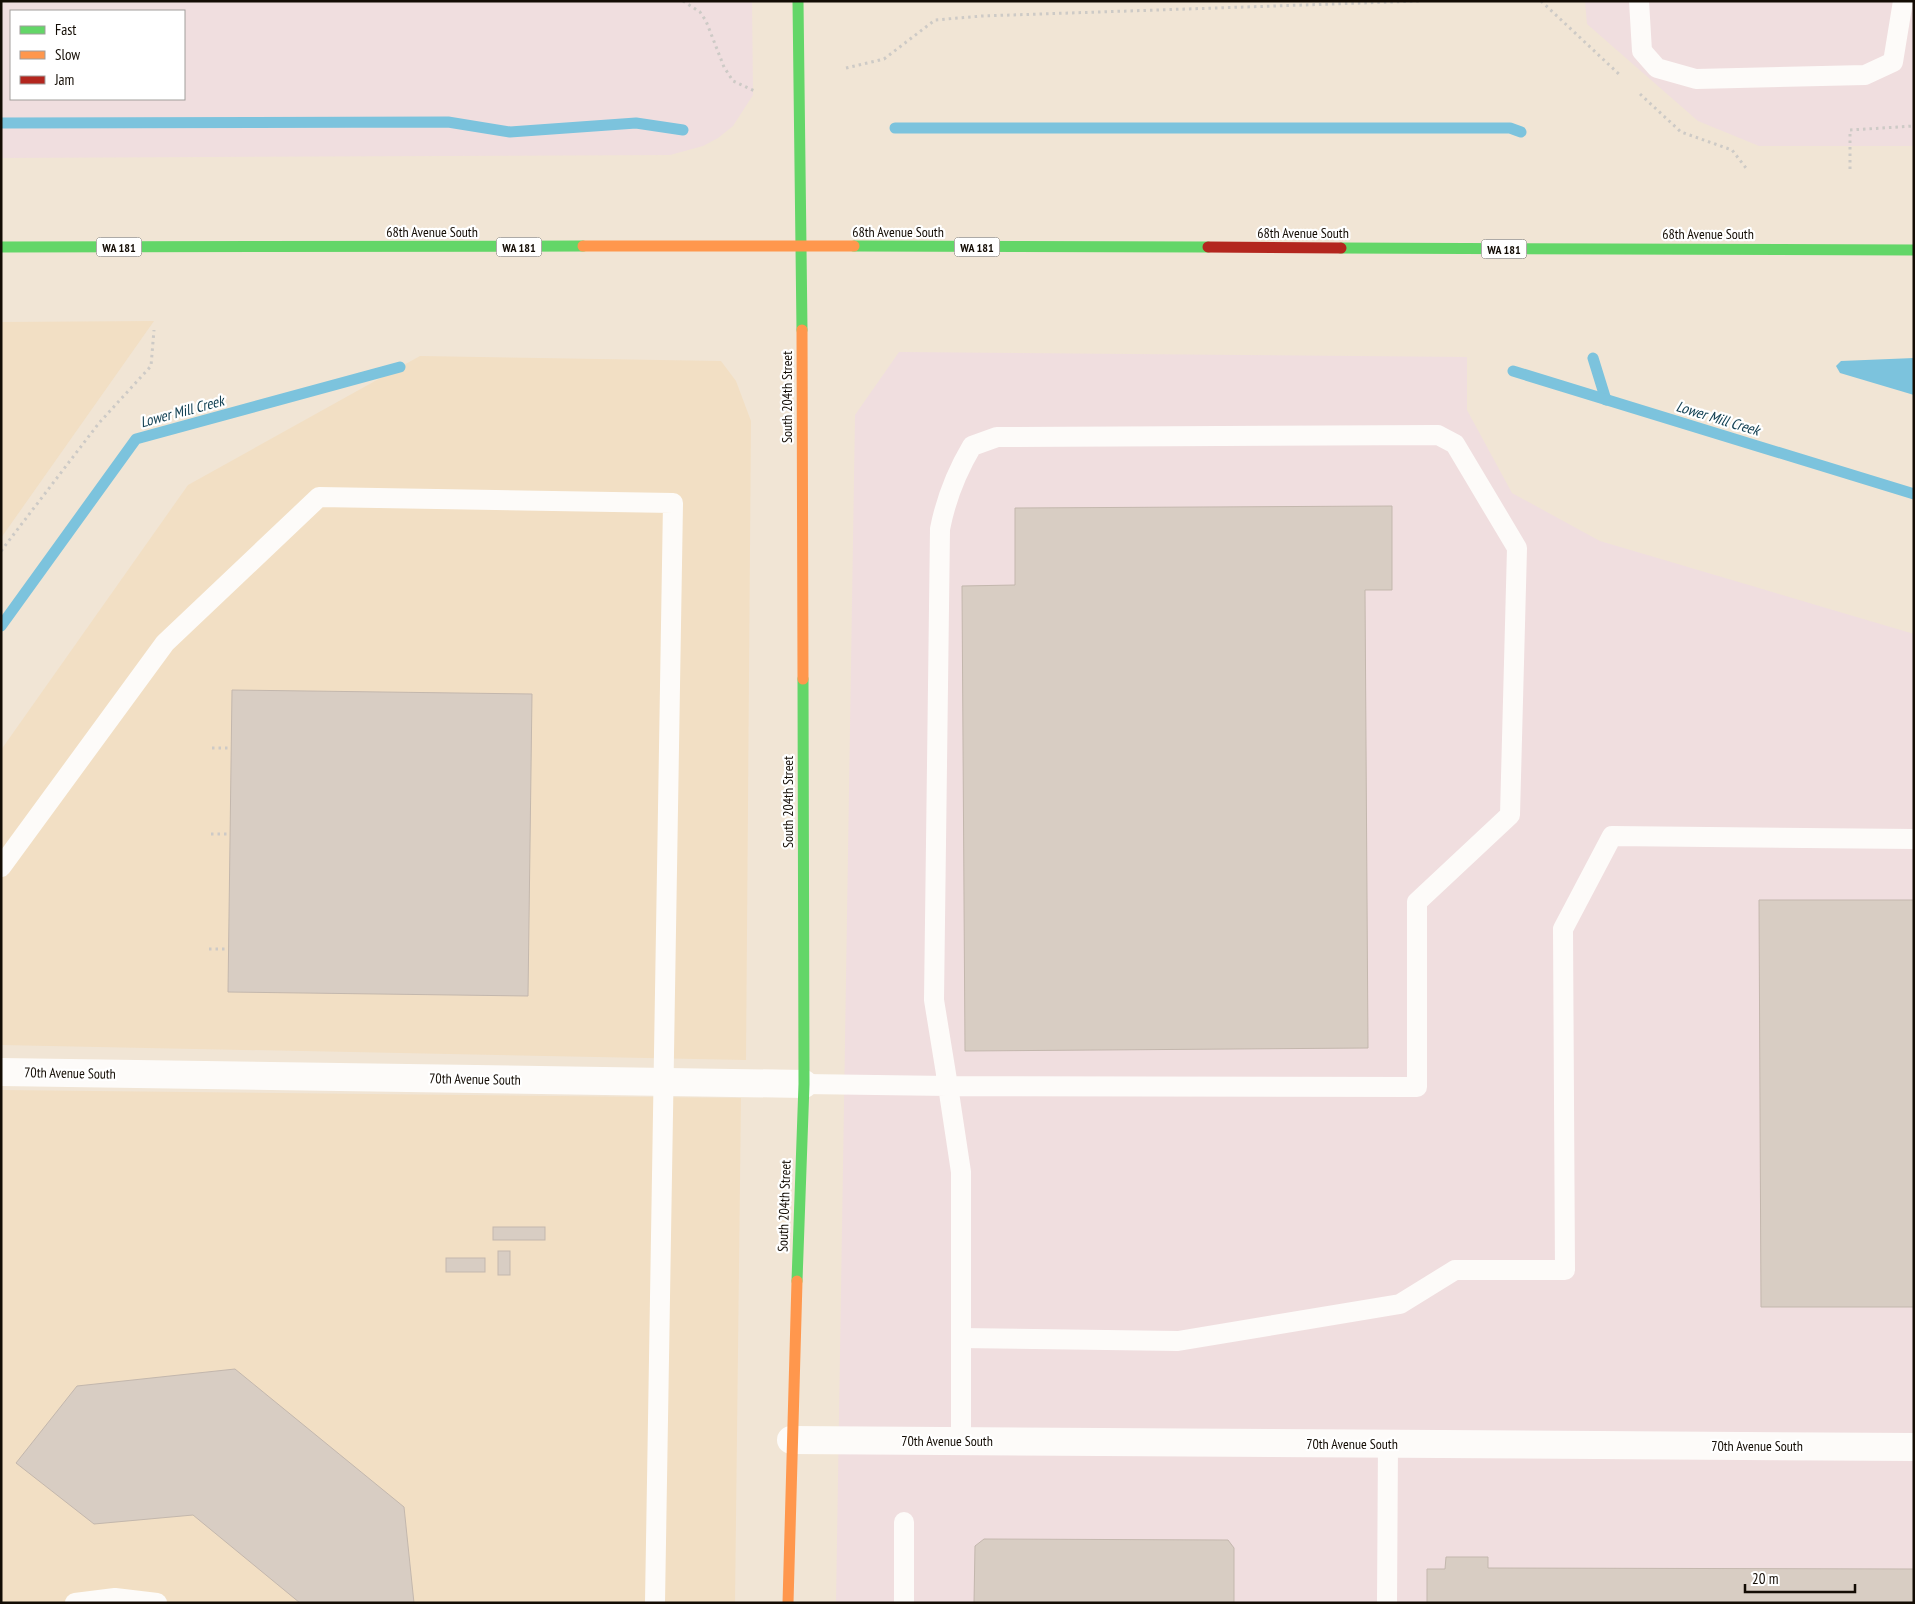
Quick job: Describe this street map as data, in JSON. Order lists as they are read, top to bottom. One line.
{"streets":{"main road":["68th Avenue South","WA 181","South 204th Street"],"street":["70th Avenue South"]},"crossings":[["68th Avenue South","South 204th Street"],["South 204th Street","70th Avenue South"]],"water":["Lower Mill Creek"],"legend":["Fast","Slow","Jam"],"scale_bar":"20 m"}
